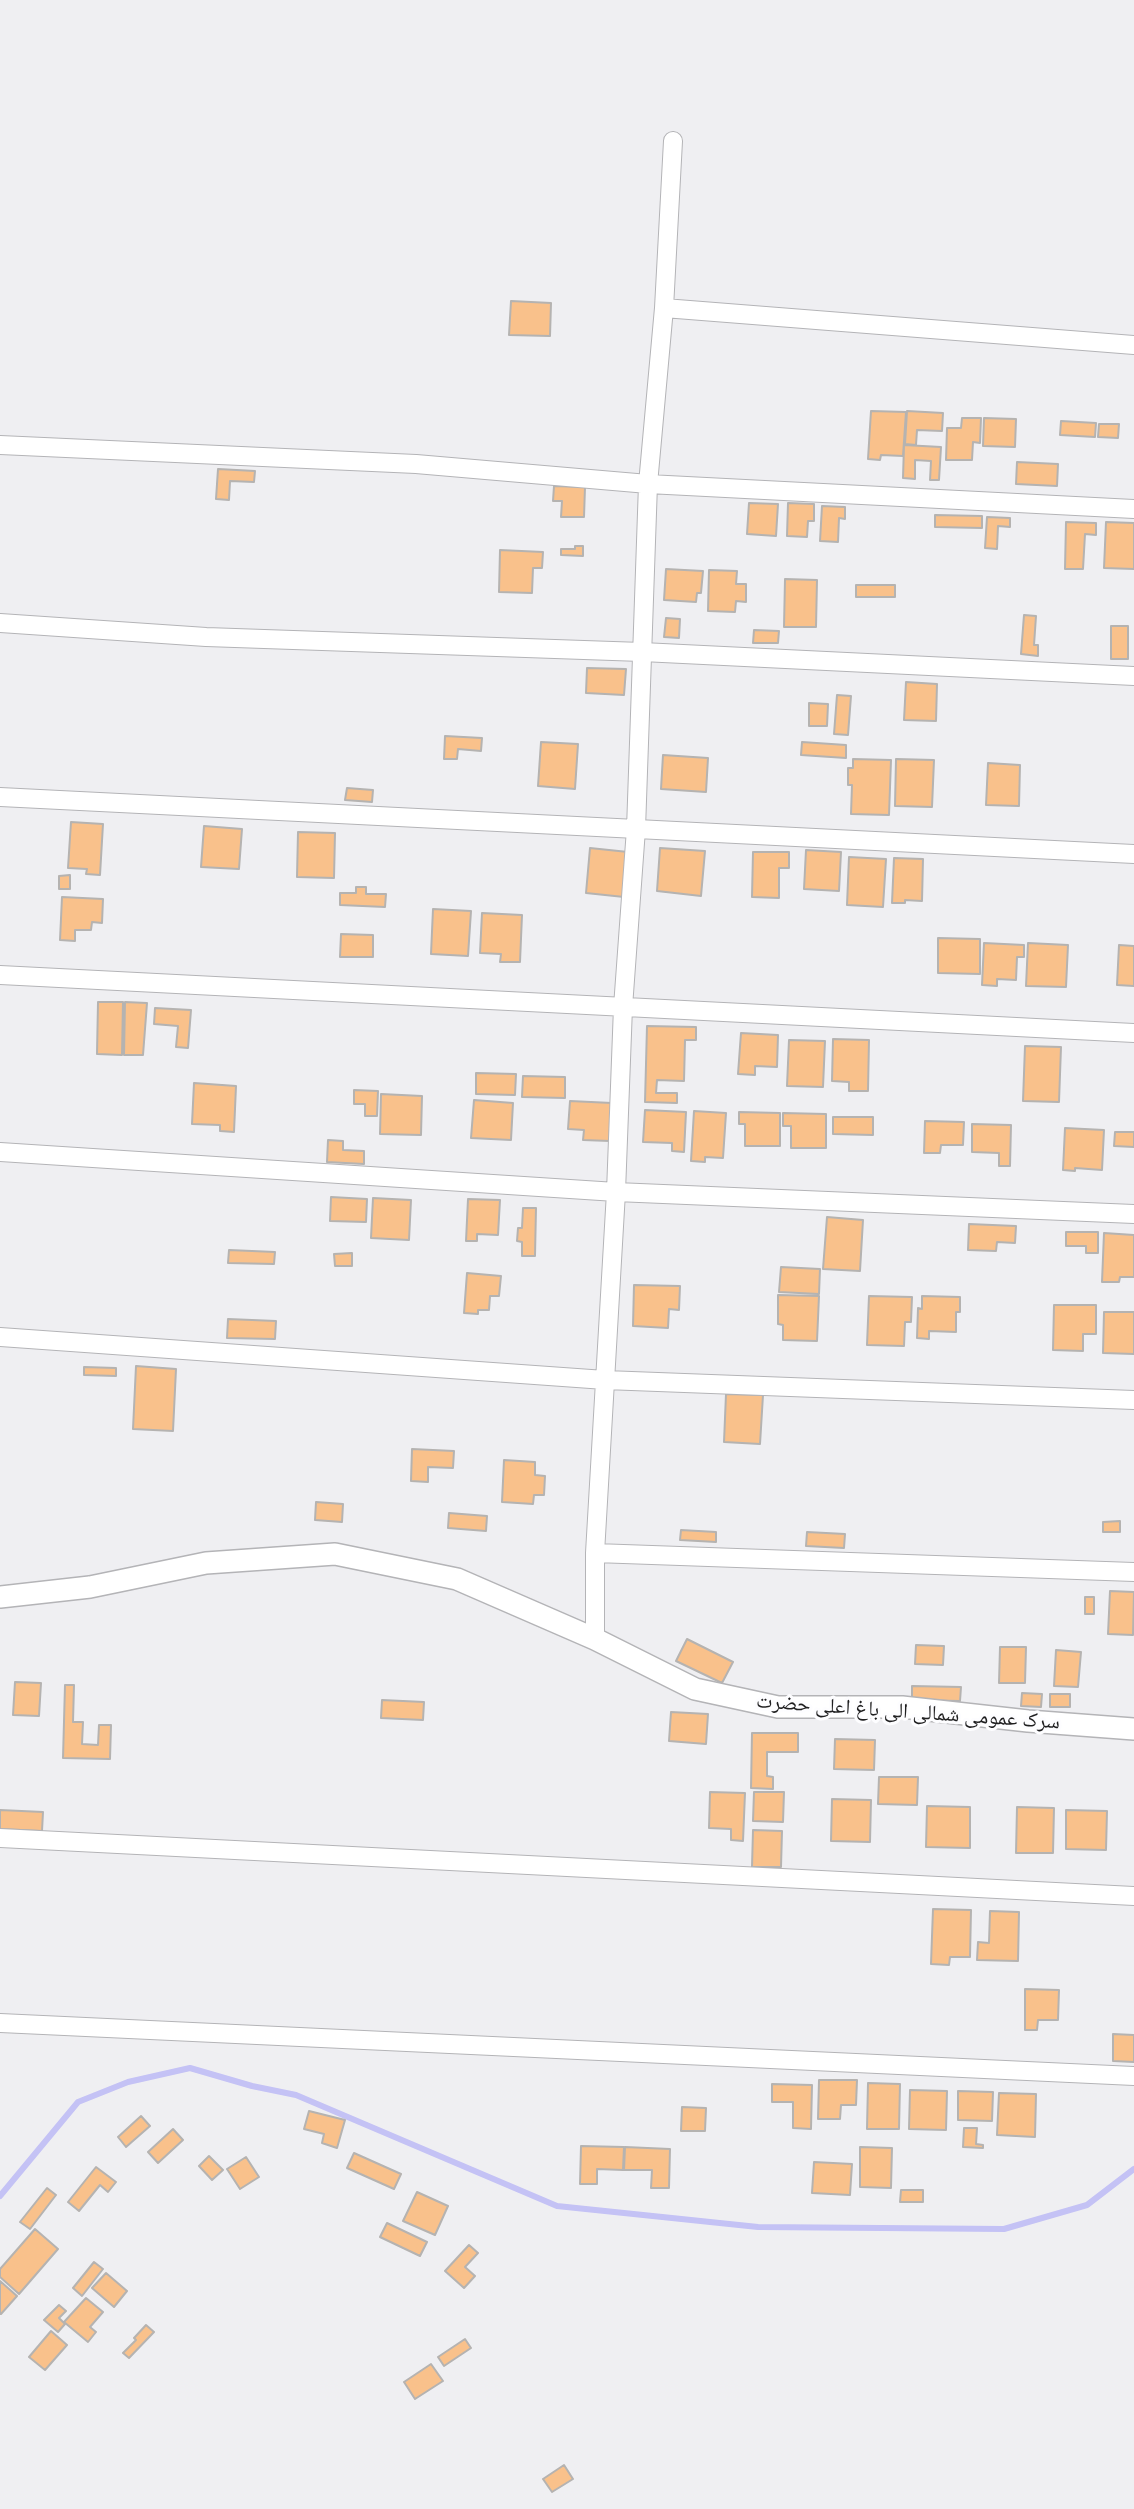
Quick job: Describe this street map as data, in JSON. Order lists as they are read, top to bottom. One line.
{"streets":{"street":["سرک عمومی شمالی الی باغ اعلی حضرت"]}}
